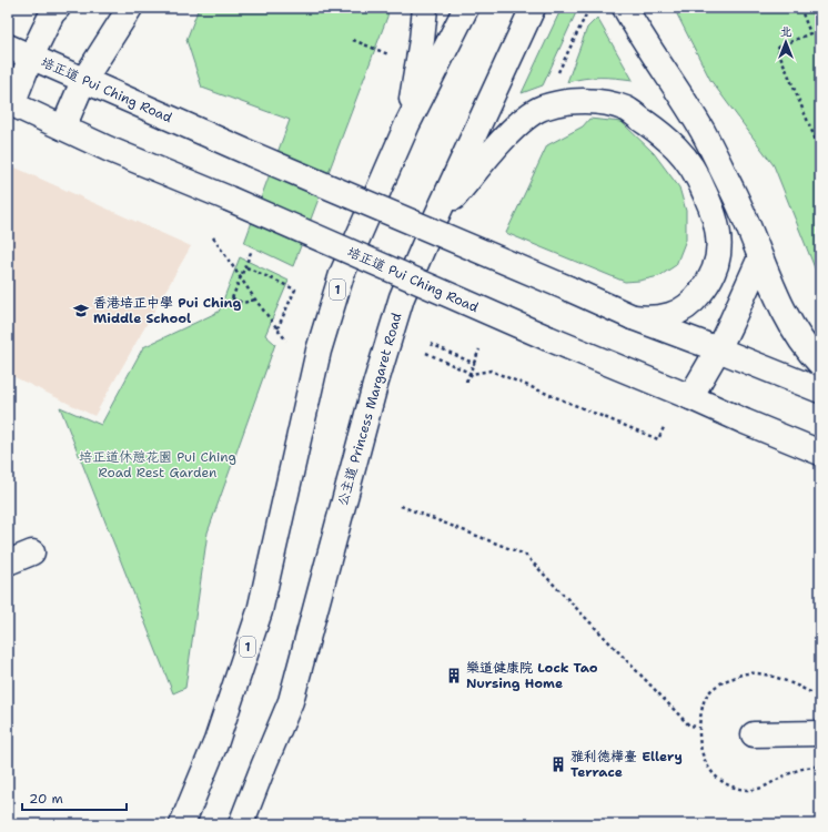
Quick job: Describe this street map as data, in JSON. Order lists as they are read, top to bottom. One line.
{"streets":{"main road":["培正道 Pui Ching Road","1","公主道 Princess Margaret Road"]},"parks":["培正道休憩花園 Pui Ching Road Rest Garden"],"places":{"school or university":["香港培正中學 Pui Ching Middle School"],"building":["樂道健康院 Lock Tao Nursing Home","雅利德樺臺 Ellery Terrace"]},"scale_bar":"20 m","north":"top"}
